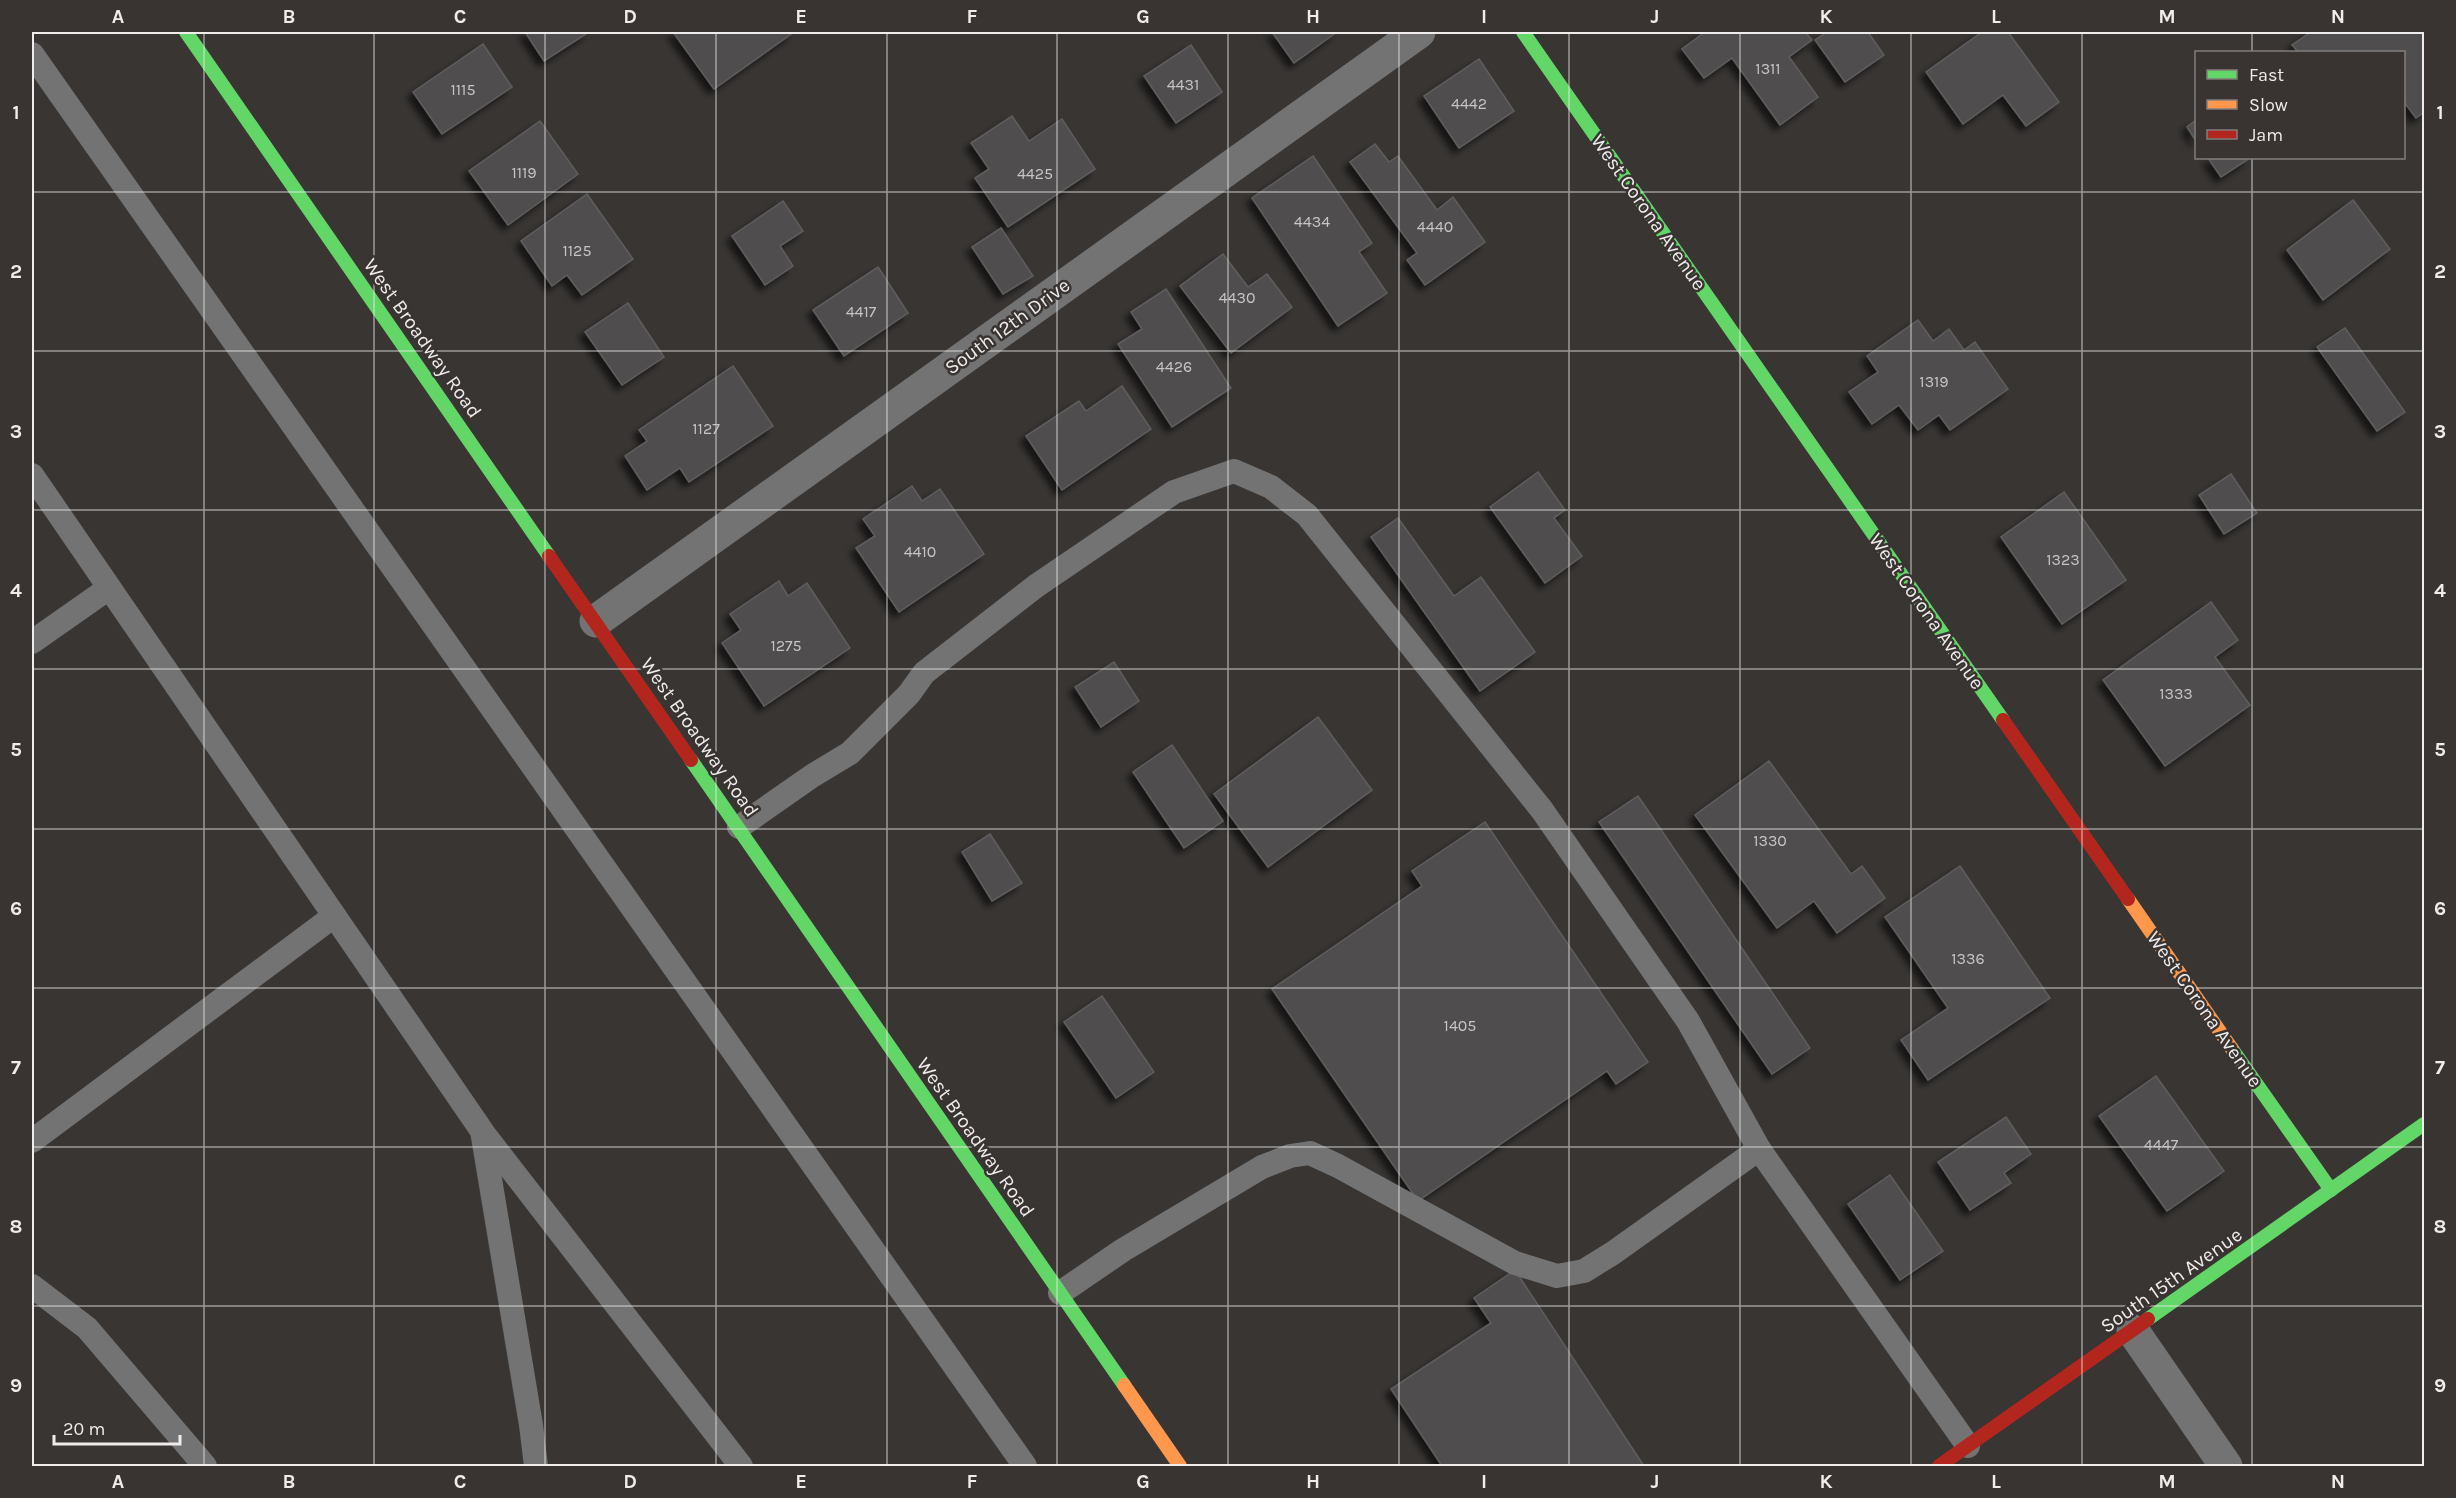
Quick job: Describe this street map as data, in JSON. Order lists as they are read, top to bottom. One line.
{"streets":{"street":["West Corona Avenue","South 12th Drive","West Broadway Road","South 15th Avenue"]},"crossings":[["West Corona Avenue","South 15th Avenue"],["South 12th Drive","West Broadway Road"]],"house_numbers":["1311","4431","1115","4442","1119","4425","4434","4440","1125","4430","4417","4426","1319","1127","4410","1323","1275","1333","1330","1336","1405","4447"],"legend":["Fast","Slow","Jam"],"scale_bar":"20 m","grid":{"columns":["A","B","C","D","E","F","G","H","I","J","K","L","M","N"],"rows":["1","2","3","4","5","6","7","8","9"]}}
